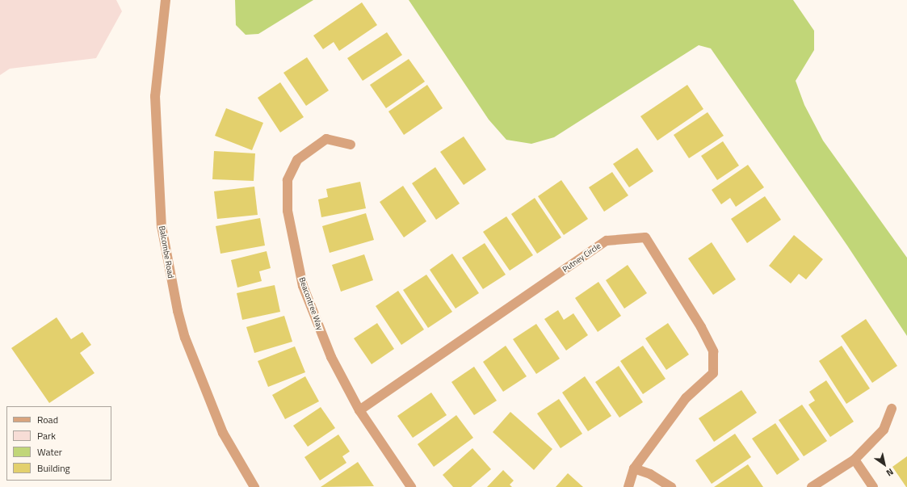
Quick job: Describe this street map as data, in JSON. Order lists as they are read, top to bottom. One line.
{"streets":{"street":["Balcombe Road","Putney Circle","Beacontree Way"]},"crossings":[["Putney Circle","Beacontree Way"]],"legend":["Road","Park","Water","Building"],"north":"bottom right"}
